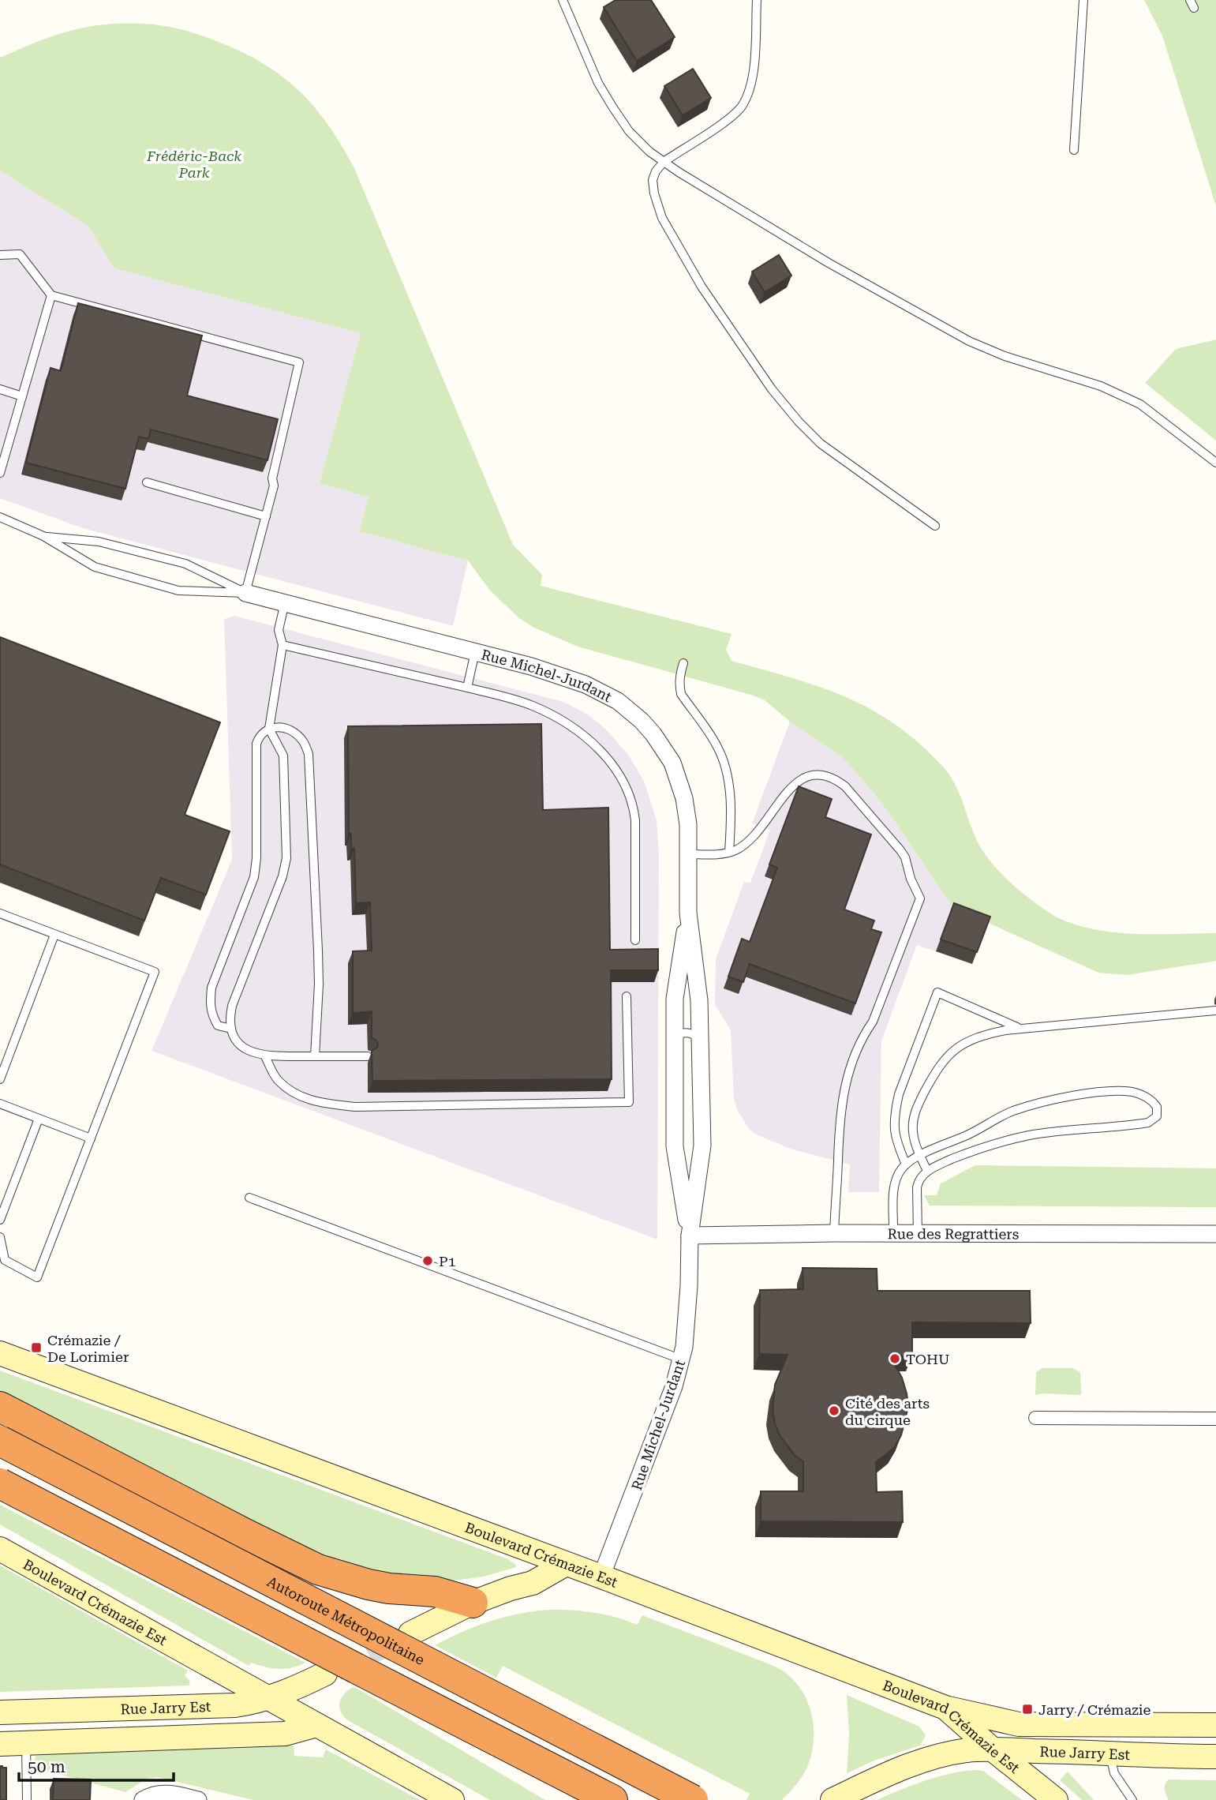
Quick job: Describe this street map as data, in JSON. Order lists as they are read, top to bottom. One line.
{"streets":{"highway":["Autoroute Métropolitaine"],"main road":["Boulevard Crémazie Est","Rue Jarry Est"],"street":["Rue Michel-Jurdant","Rue des Regrattiers"]},"crossings":[["Rue Michel-Jurdant","Rue des Regrattiers"],["Rue Michel-Jurdant","Boulevard Crémazie Est"],["Boulevard Crémazie Est","Rue Jarry Est"]],"parks":["Frédéric-Back Park"],"places":{"other":["P1","TOHU","Cité des arts du cirque"],"transit":["Crémazie / De Lorimier","Jarry / Crémazie"]},"scale_bar":"50 m"}
